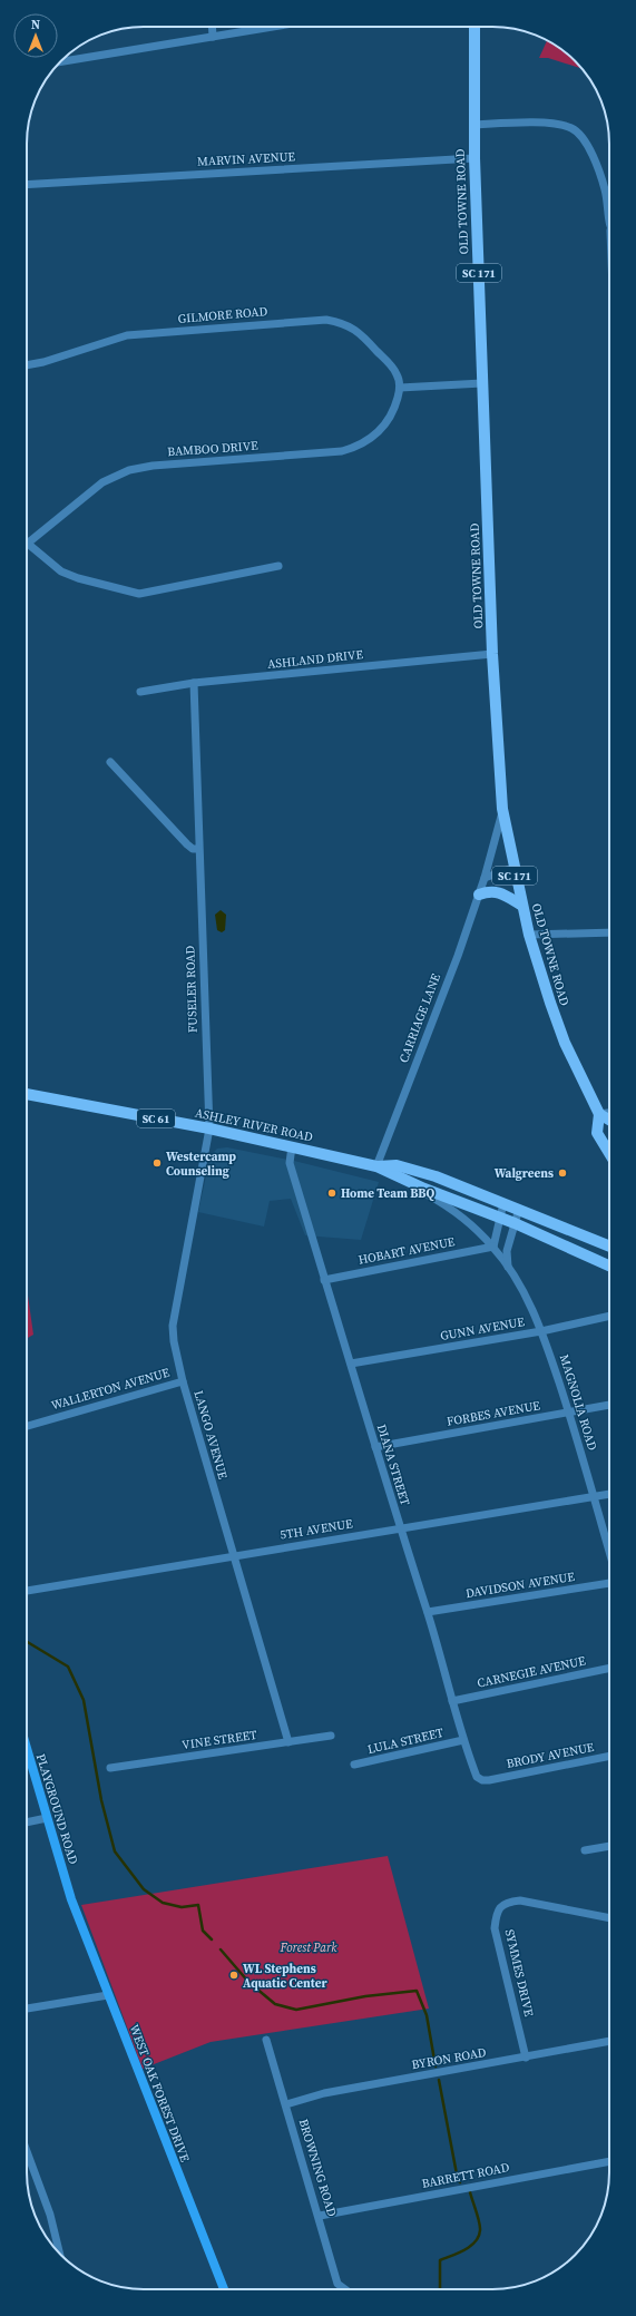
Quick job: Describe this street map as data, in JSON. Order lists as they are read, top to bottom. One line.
{"streets":{"main road":["OLD TOWNE ROAD","SC 171","SC 61","ASHLEY RIVER ROAD","PLAYGROUND ROAD","WEST OAK FOREST DRIVE"],"street":["MARVIN AVENUE","GILMORE ROAD","BAMBOO DRIVE","ASHLAND DRIVE","FUSELER ROAD","CARRIAGE LANE","HOBART AVENUE","GUNN AVENUE","WALLERTON AVENUE","MAGNOLIA ROAD","FORBES AVENUE","LANGO AVENUE","DIANA STREET","5TH AVENUE","DAVIDSON AVENUE","CARNEGIE AVENUE","VINE STREET","LULA STREET","BRODY AVENUE","SYMMES DRIVE","BYRON ROAD","BROWNING ROAD","BARRETT ROAD"]},"crossings":[["MARVIN AVENUE","OLD TOWNE ROAD"],["OLD TOWNE ROAD","SC 171"],["OLD TOWNE ROAD","ASHLAND DRIVE"],["OLD TOWNE ROAD","CARRIAGE LANE"],["GILMORE ROAD","BAMBOO DRIVE"],["ASHLAND DRIVE","FUSELER ROAD"],["FUSELER ROAD","ASHLEY RIVER ROAD"],["FUSELER ROAD","LANGO AVENUE"],["CARRIAGE LANE","ASHLEY RIVER ROAD"],["CARRIAGE LANE","MAGNOLIA ROAD"],["ASHLEY RIVER ROAD","MAGNOLIA ROAD"],["ASHLEY RIVER ROAD","LANGO AVENUE"],["ASHLEY RIVER ROAD","DIANA STREET"],["HOBART AVENUE","MAGNOLIA ROAD"],["HOBART AVENUE","DIANA STREET"],["GUNN AVENUE","MAGNOLIA ROAD"],["GUNN AVENUE","DIANA STREET"],["WALLERTON AVENUE","LANGO AVENUE"],["MAGNOLIA ROAD","FORBES AVENUE"],["MAGNOLIA ROAD","5TH AVENUE"],["FORBES AVENUE","DIANA STREET"],["LANGO AVENUE","5TH AVENUE"],["LANGO AVENUE","VINE STREET"],["DIANA STREET","5TH AVENUE"],["DIANA STREET","DAVIDSON AVENUE"],["DIANA STREET","CARNEGIE AVENUE"],["DIANA STREET","LULA STREET"],["DIANA STREET","BRODY AVENUE"],["PLAYGROUND ROAD","WEST OAK FOREST DRIVE"],["SYMMES DRIVE","BYRON ROAD"],["BYRON ROAD","BROWNING ROAD"],["BROWNING ROAD","BARRETT ROAD"]],"parks":["Forest Park"],"places":["Westercamp Counseling","Walgreens","Home Team BBQ","WL Stephens Aquatic Center"],"north":"top"}
